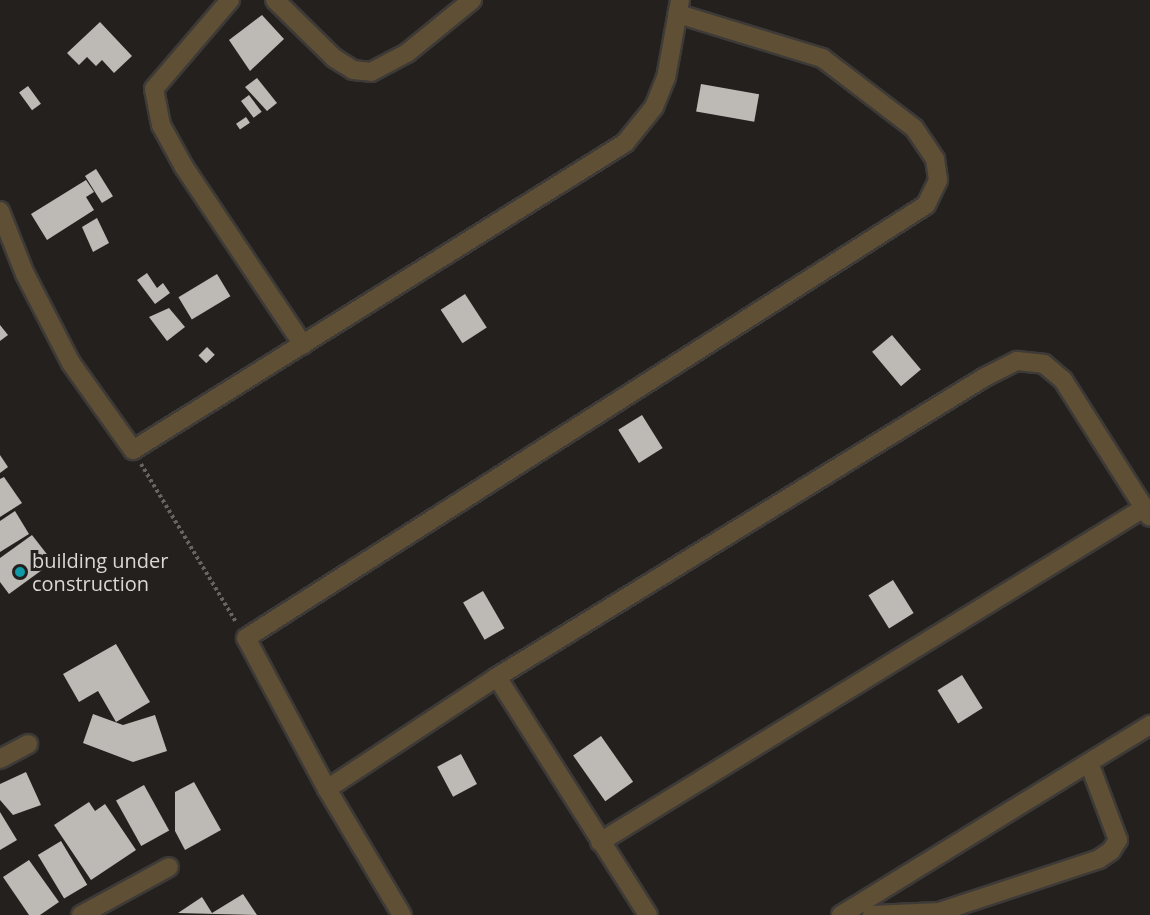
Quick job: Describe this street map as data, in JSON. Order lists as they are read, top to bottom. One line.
{"places":["building under construction"]}
